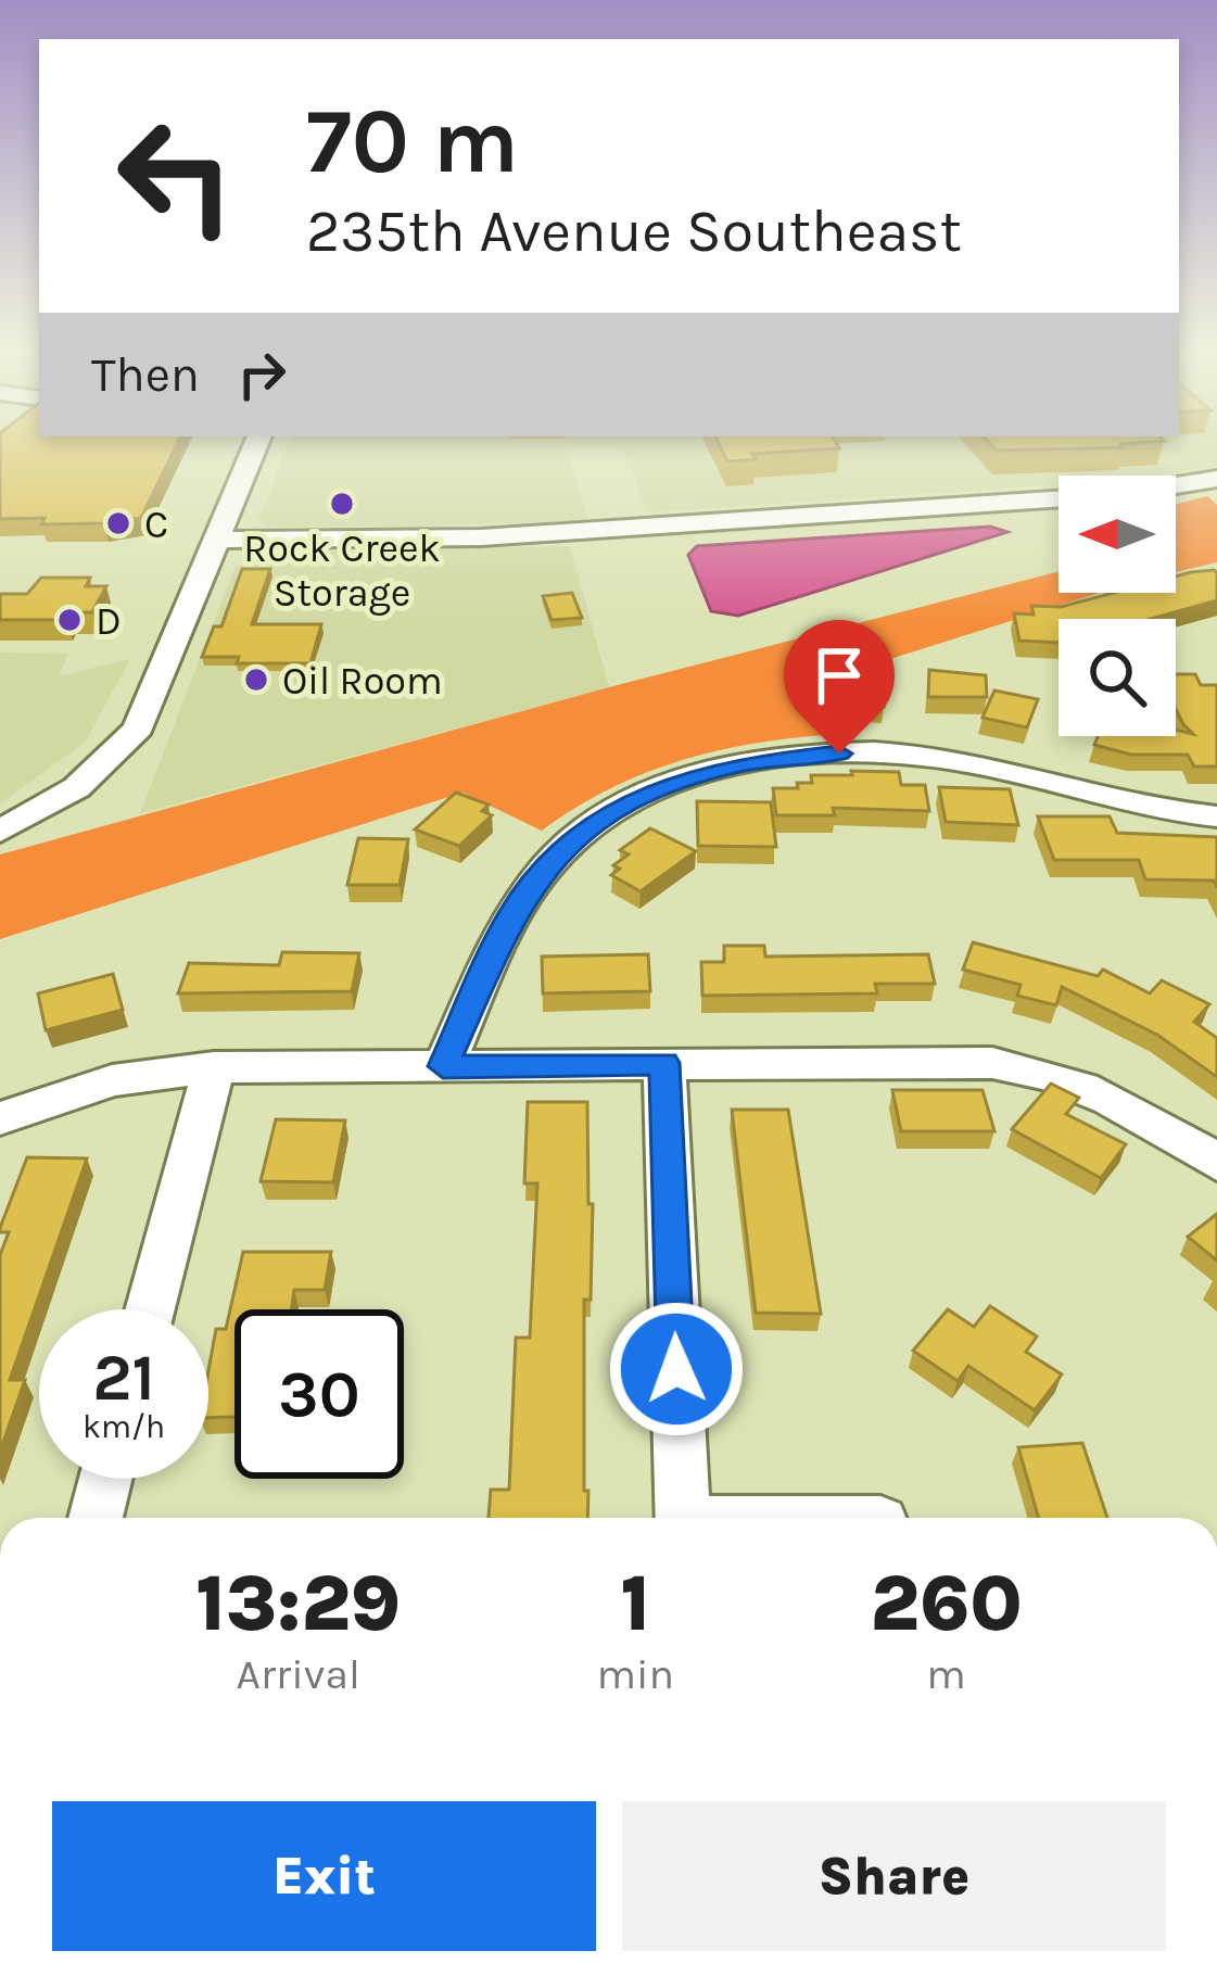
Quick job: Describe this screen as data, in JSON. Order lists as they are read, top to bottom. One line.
{"places":["Rock Creek Storage","C","D","Oil Room"],"north":"left","page":{"turn":["70 m","235th Avenue Southeast"],"then":"Then","speed":"21 km/h","limit":"30","eta":["13:29","Arrival","1","min","260","m"],"buttons":["Exit","Share"]}}
